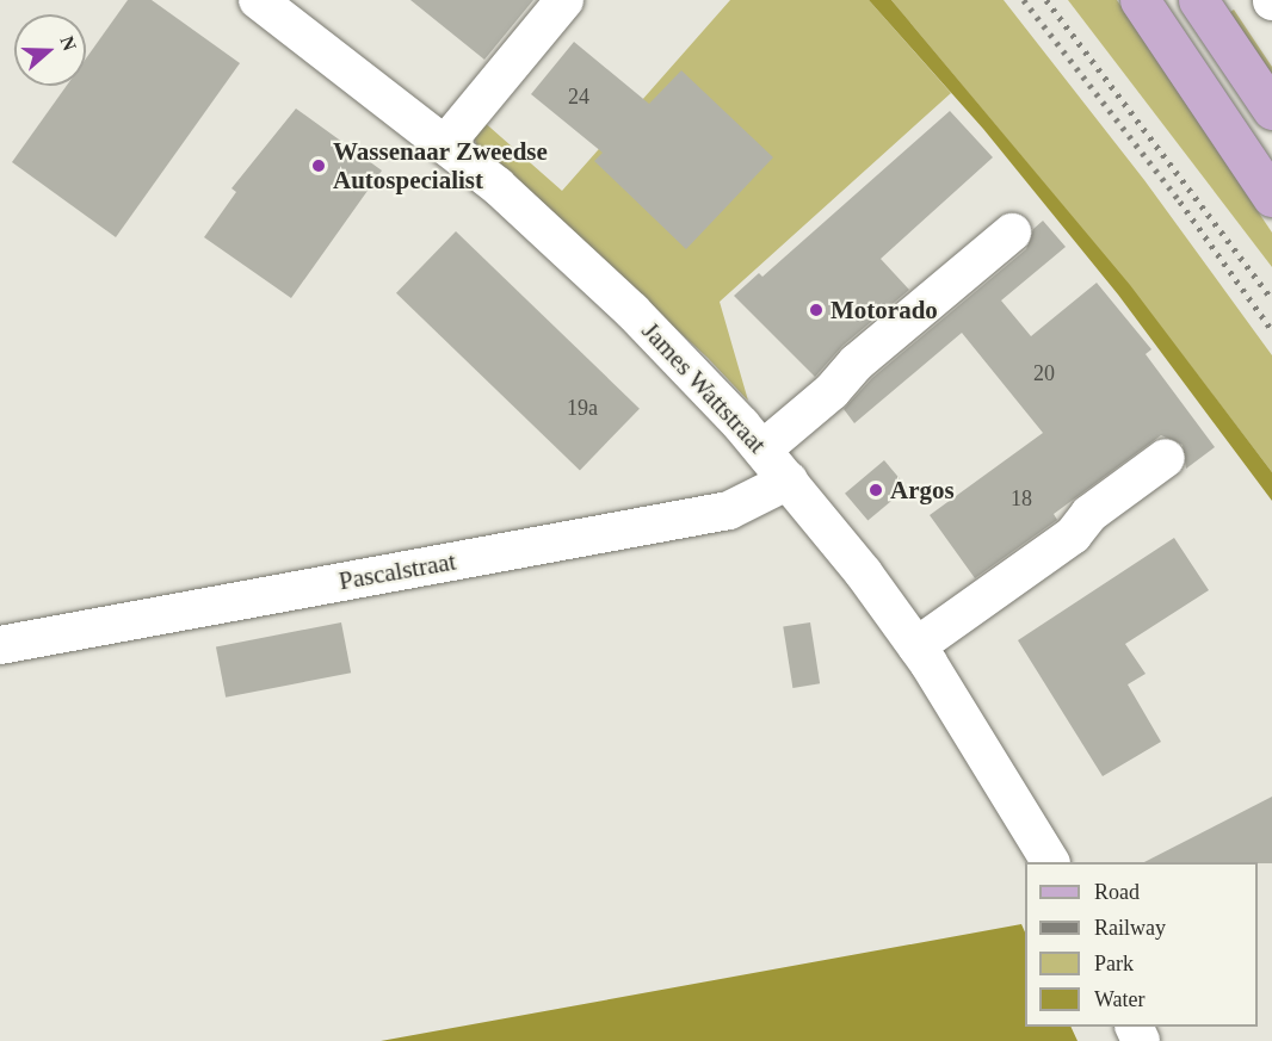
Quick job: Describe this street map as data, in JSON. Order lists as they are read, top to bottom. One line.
{"streets":{"street":["James Wattstraat","Pascalstraat"]},"crossings":[["James Wattstraat","Pascalstraat"]],"places":["Wassenaar Zweedse Autospecialist","Motorado","Argos"],"house_numbers":["24","20","19a","18"],"legend":["Road","Railway","Park","Water"],"north":"right"}
